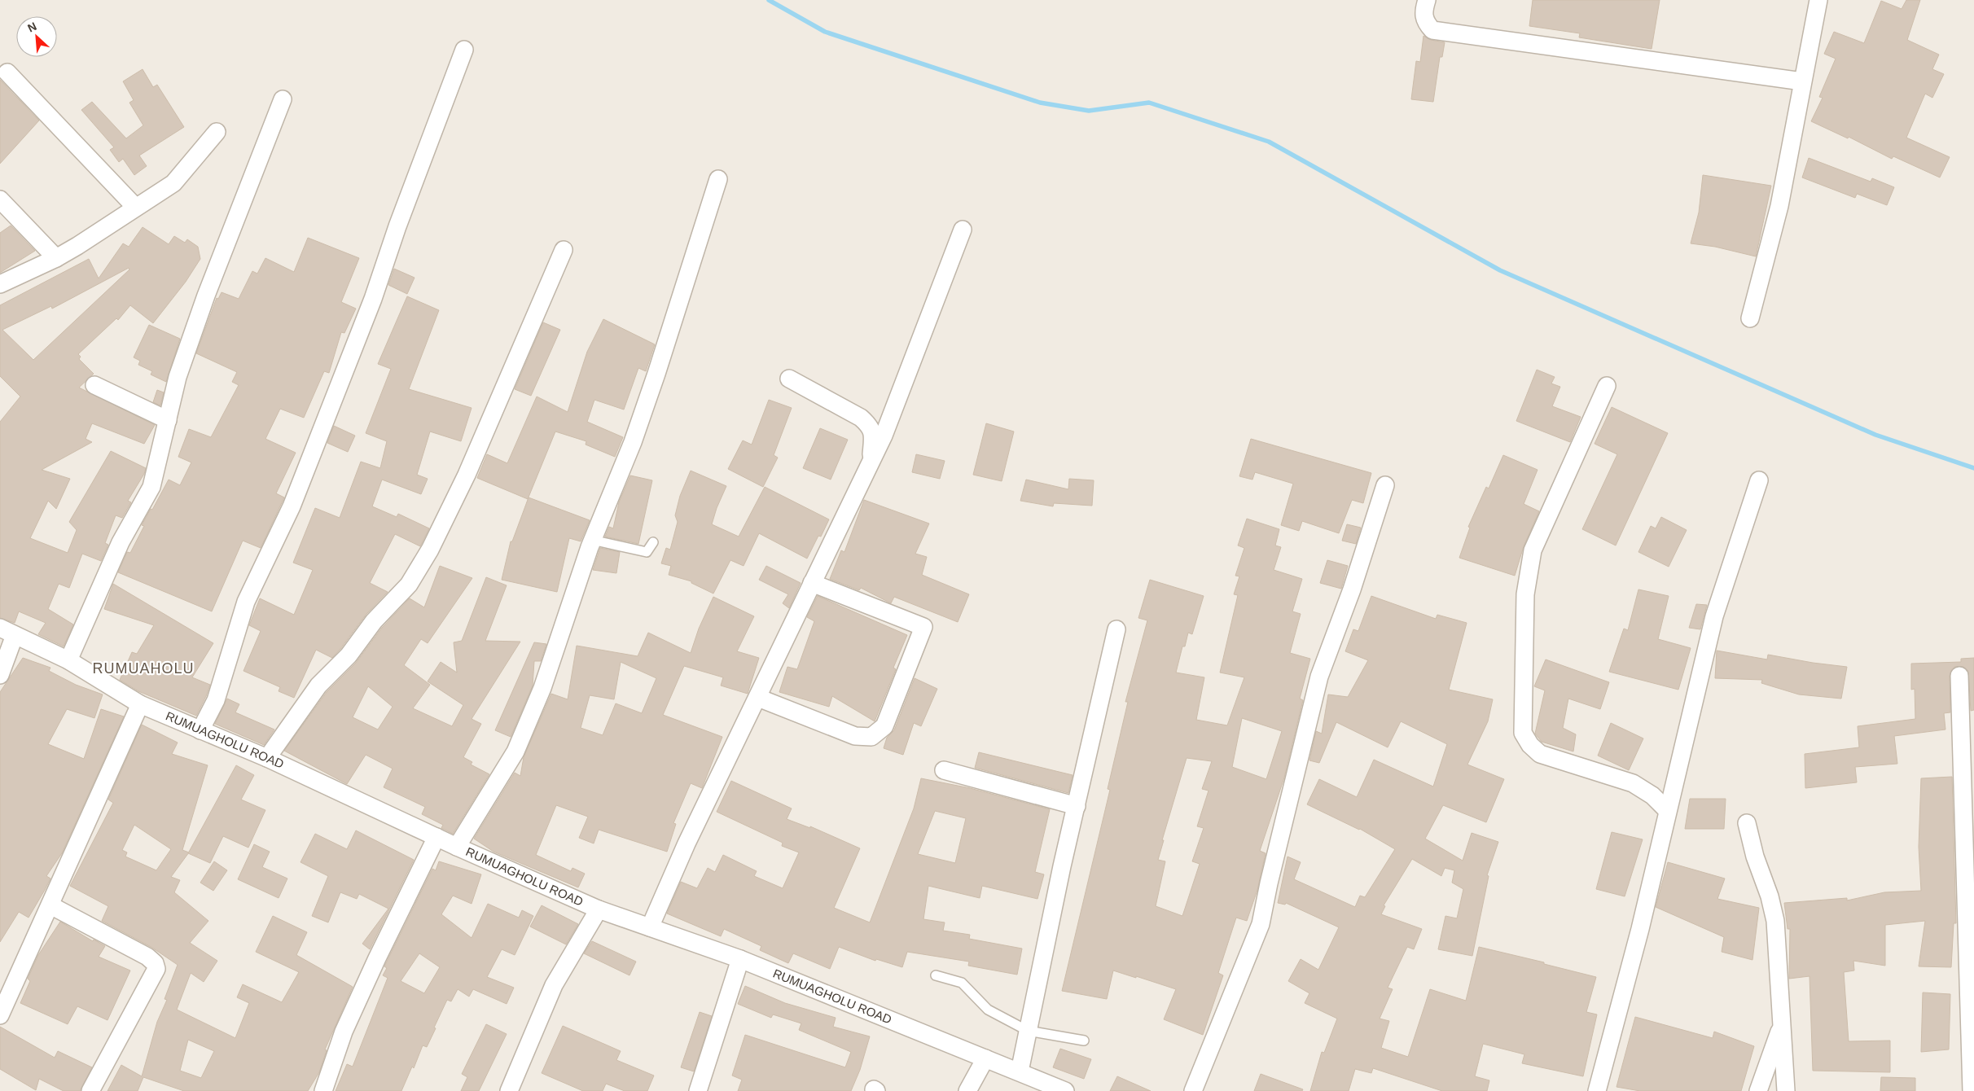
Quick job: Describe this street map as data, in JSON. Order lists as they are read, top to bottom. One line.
{"streets":{"street":["RUMUAGHOLU ROAD"]},"districts":["RUMUAHOLU"],"north":"top left"}
